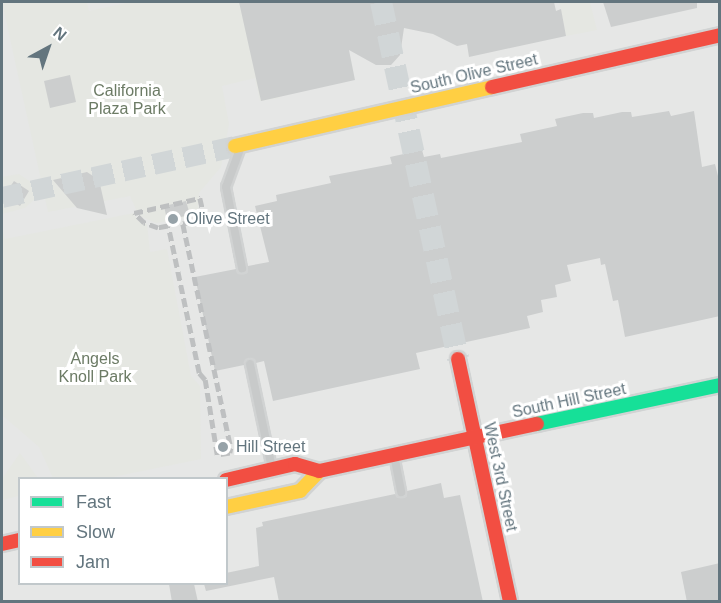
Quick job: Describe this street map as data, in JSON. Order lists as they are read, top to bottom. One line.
{"streets":{"main road":["South Olive Street","South Hill Street","West 3rd Street"]},"crossings":[["South Hill Street","West 3rd Street"]],"parks":["California Plaza Park","Angels Knoll Park"],"places":["Olive Street","Hill Street"],"legend":["Fast","Slow","Jam"],"north":"top right"}
